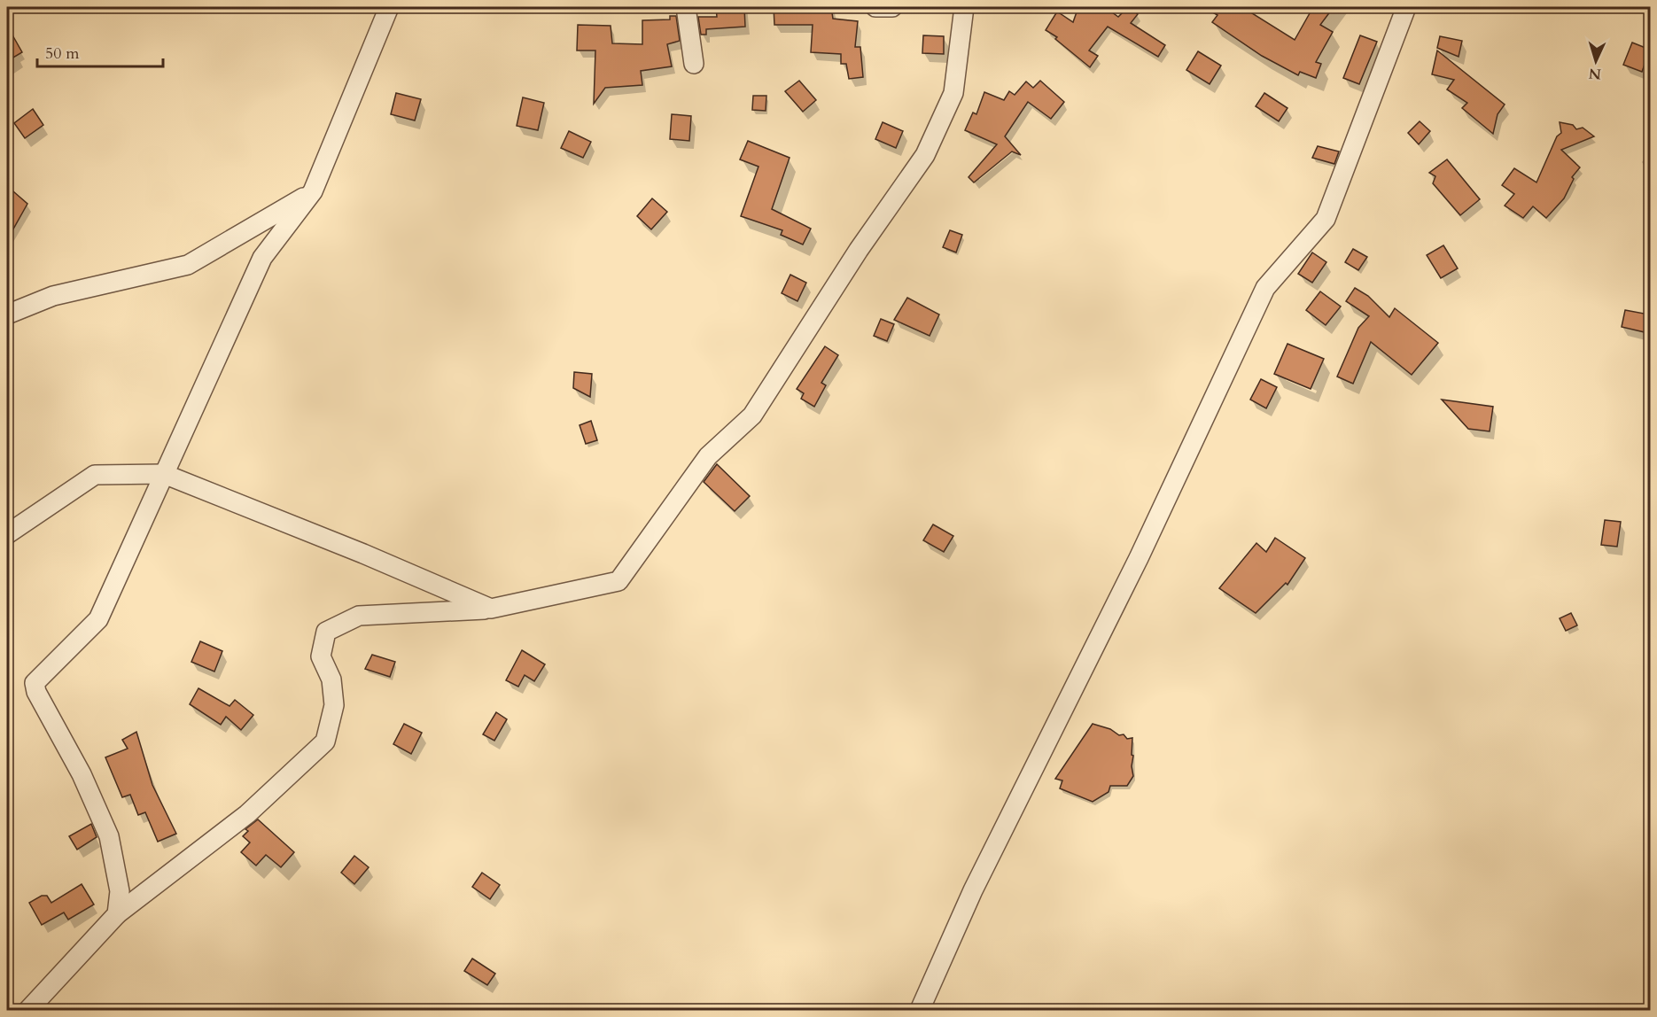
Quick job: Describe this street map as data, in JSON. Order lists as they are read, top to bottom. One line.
{"scale_bar":"50 m","north":"bottom"}
